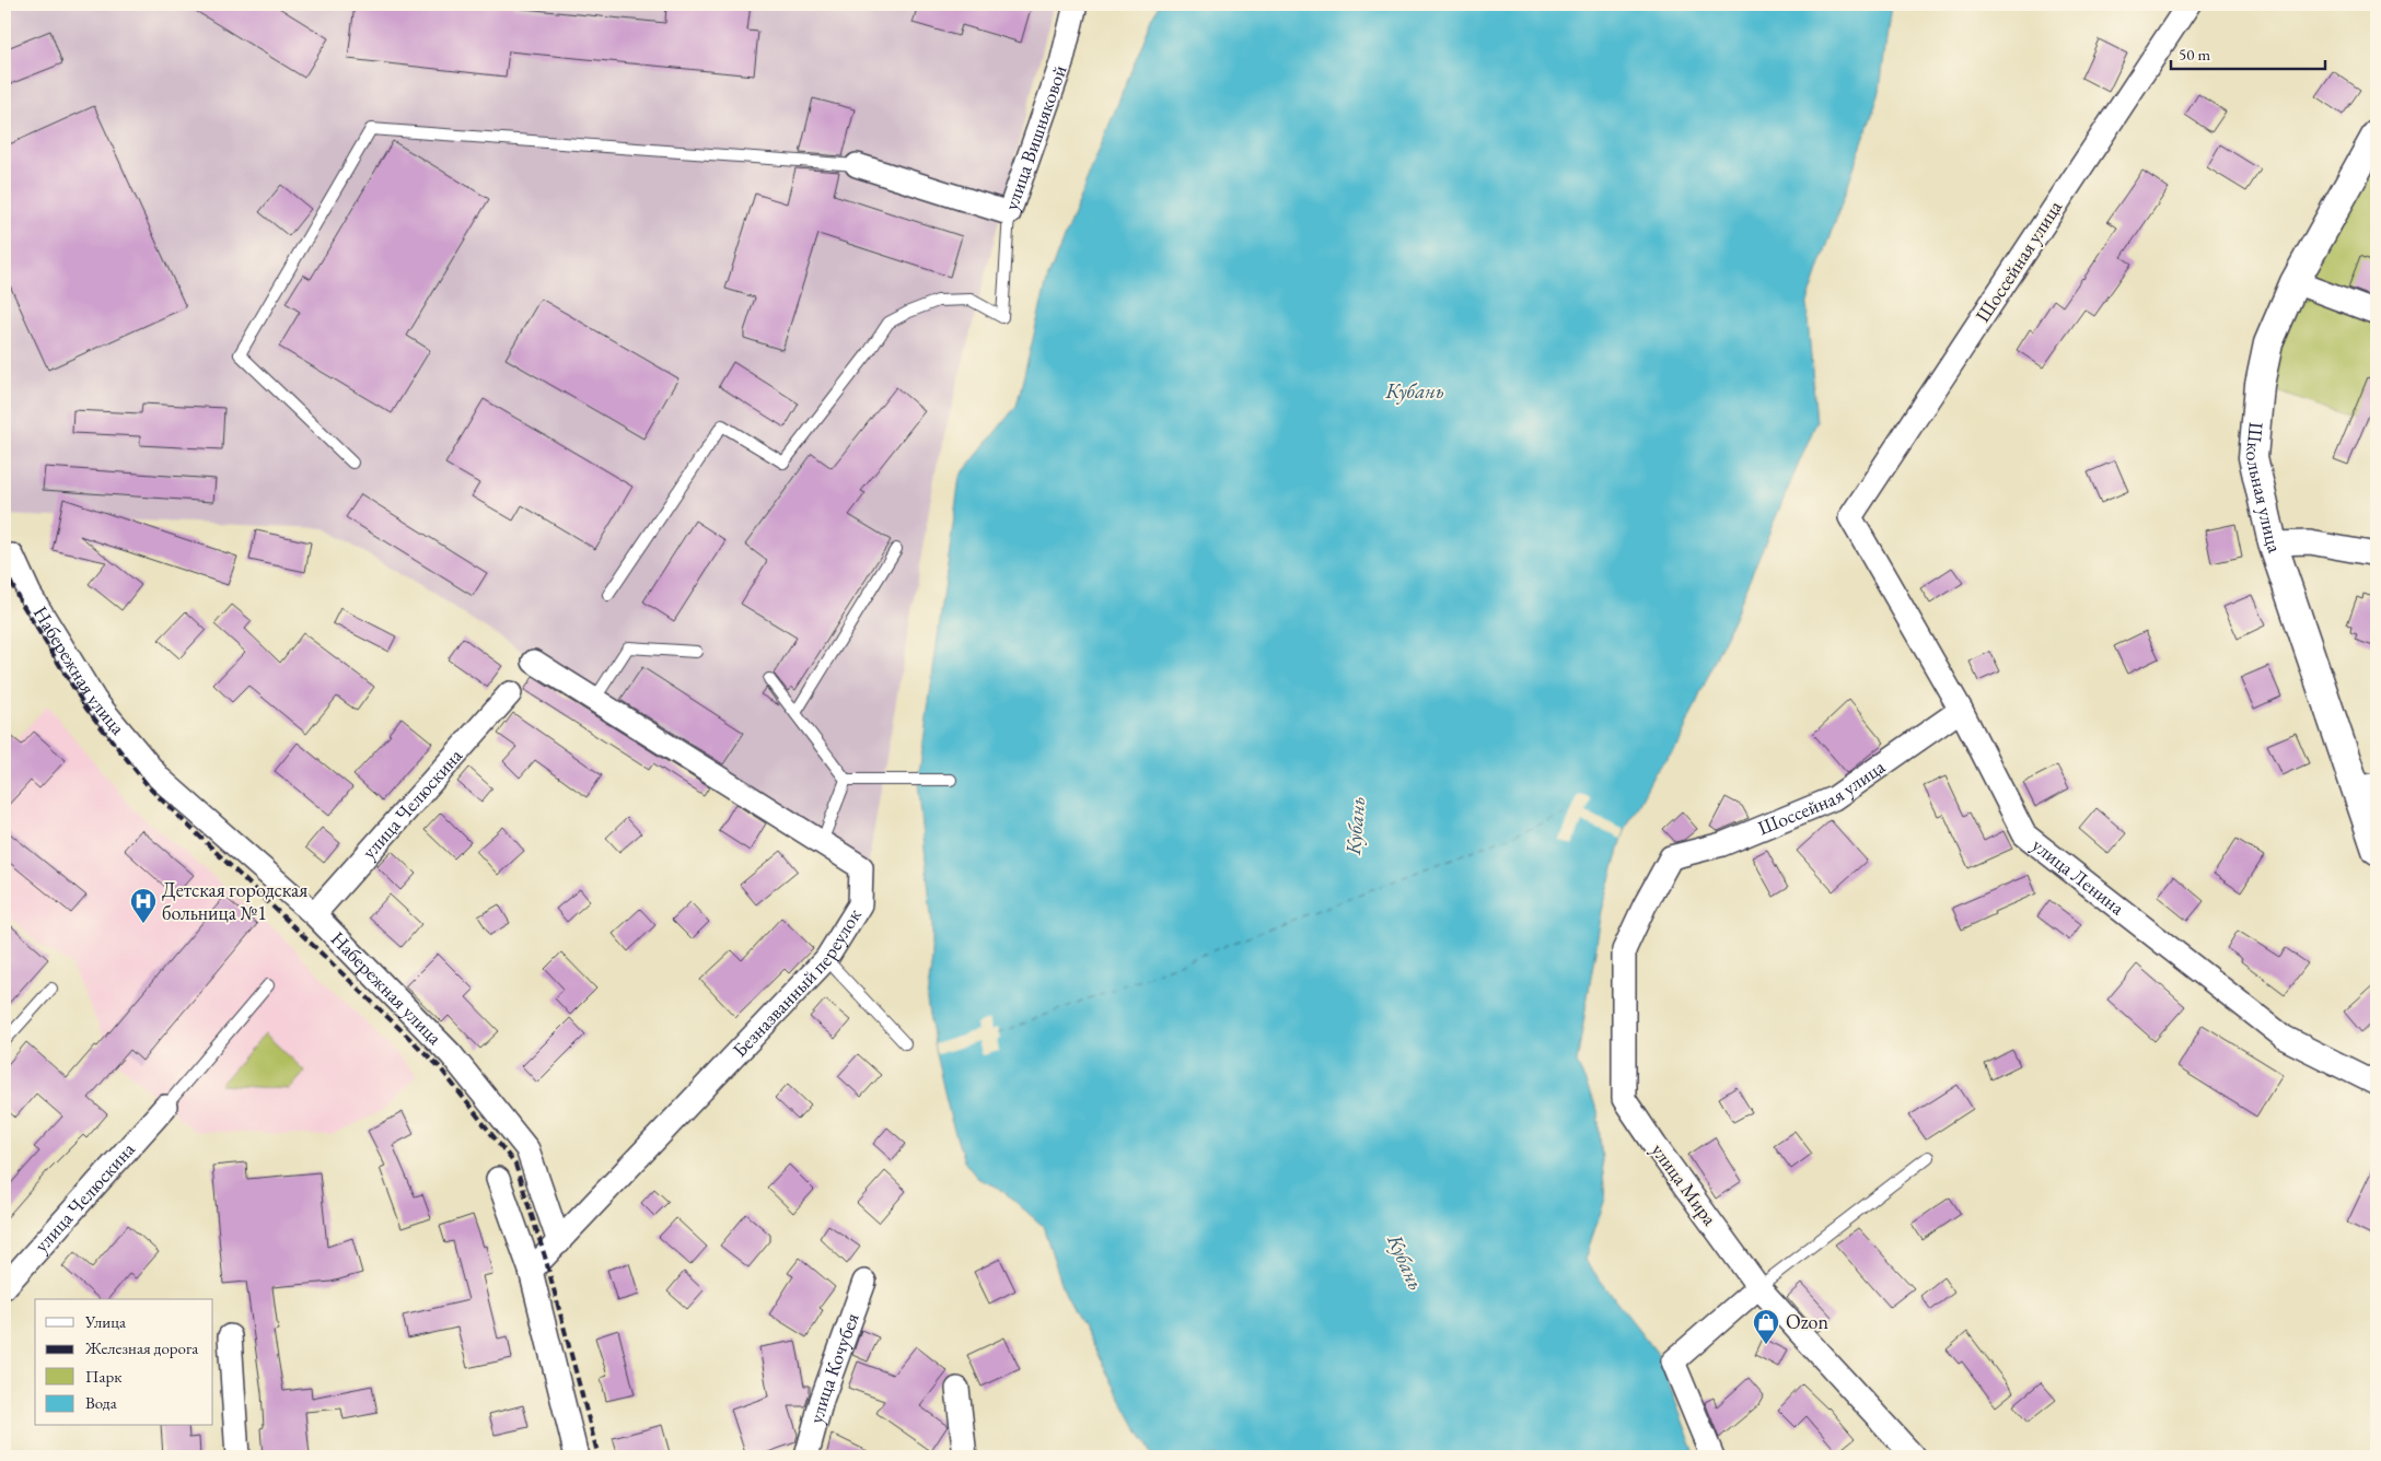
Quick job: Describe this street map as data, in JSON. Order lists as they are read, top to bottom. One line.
{"streets":{"street":["улица Вишняковой","Шоссейная улица","Школьная улица","Набережная улица","улица Челюскина","улица Ленина","Безназванный переулок","улица Мира","улица Кочубея"]},"crossings":[["Шоссейная улица","улица Ленина"],["Шоссейная улица","улица Мира"],["Набережная улица","улица Челюскина"],["Набережная улица","Безназванный переулок"]],"water":["Кубань"],"places":{"hospital":["Детская городская больница №1"],"shop":["Ozon"]},"legend":["Улица","Железная дорога","Парк","Вода"],"scale_bar":"50 m"}
